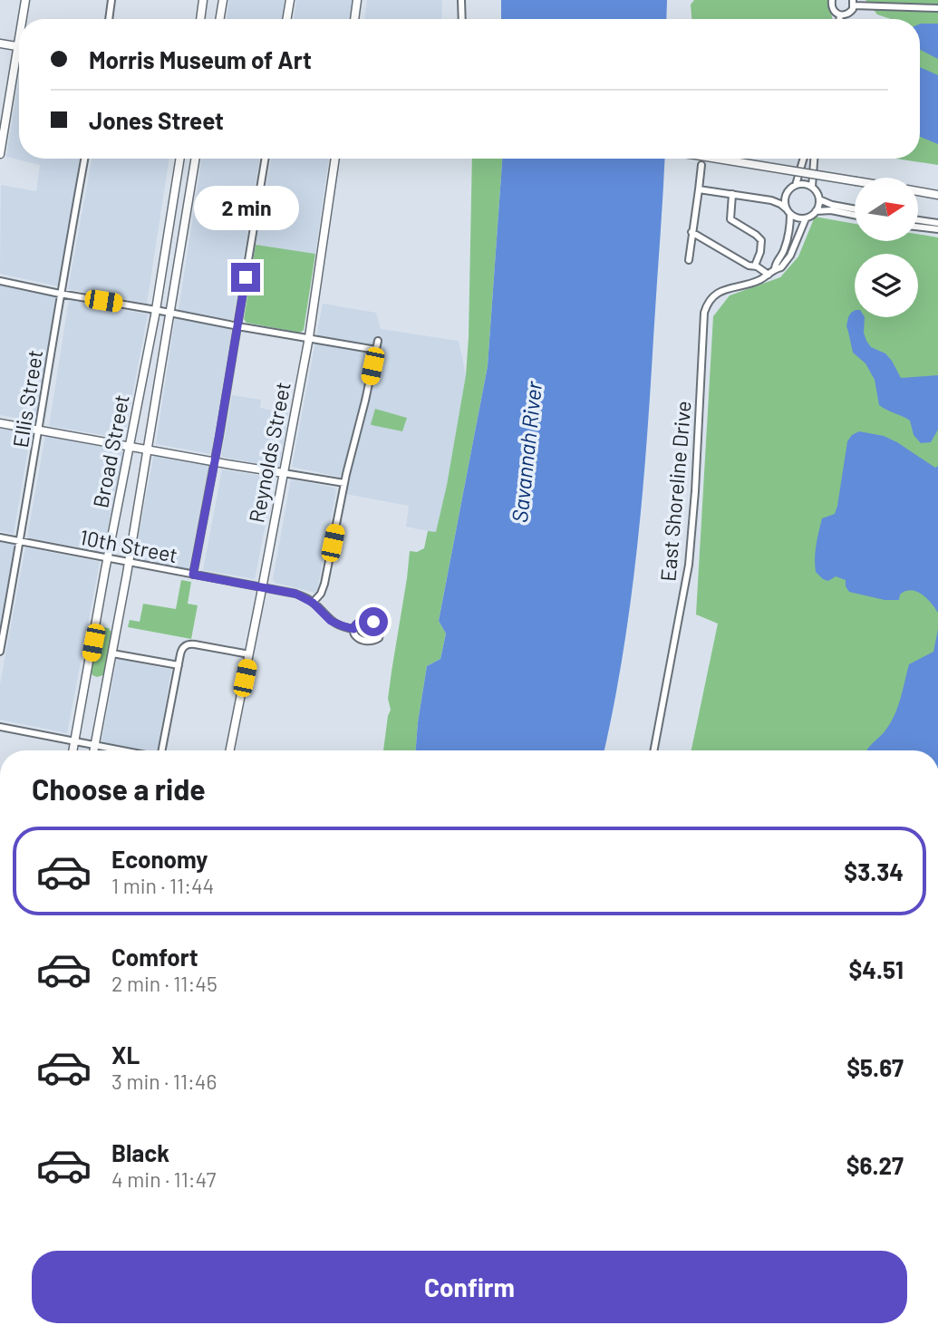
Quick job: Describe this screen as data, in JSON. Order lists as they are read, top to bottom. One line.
{"streets":{"main road":["Broad Street","Reynolds Street"],"street":["Ellis Street","East Shoreline Drive","10th Street"]},"crossings":[["Ellis Street","10th Street"],["Broad Street","10th Street"],["Reynolds Street","10th Street"]],"water":["Savannah River"],"north":"right","page":{"banner":["Morris Museum of Art","Jones Street"],"bubble":"2 min","heading":"Choose a ride","list":[{"name":"Economy","note":"1 min · 11:44","value":"$3.34"},{"name":"Comfort","note":"2 min · 11:45","value":"$4.51"},{"name":"XL","note":"3 min · 11:46","value":"$5.67"},{"name":"Black","note":"4 min · 11:47","value":"$6.27"}],"buttons":"Confirm"}}
